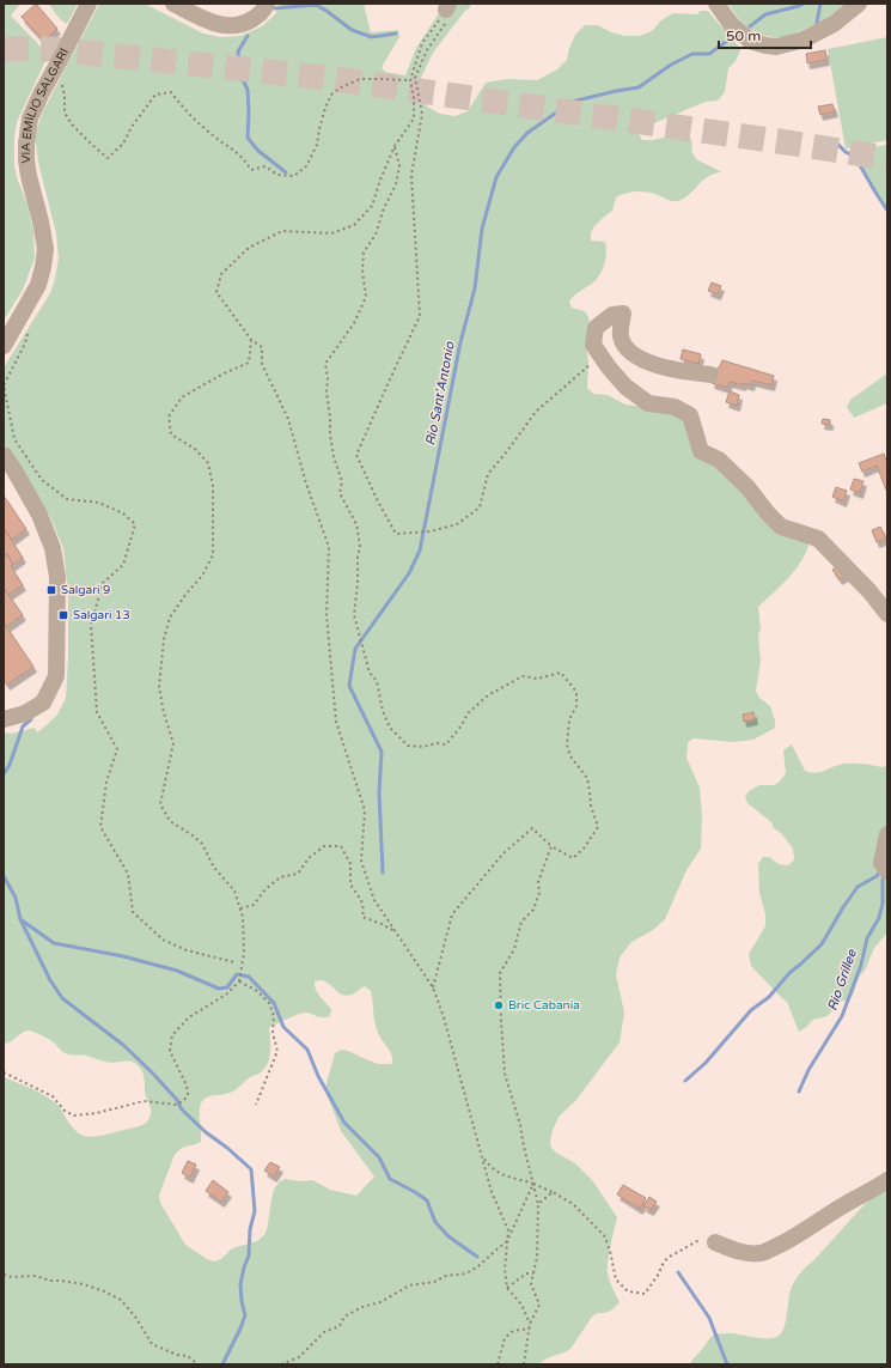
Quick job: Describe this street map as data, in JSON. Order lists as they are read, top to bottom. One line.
{"streets":{"street":["VIA EMILIO SALGARI"]},"water":["Rio Sant'Antonio","Rio Grillee"],"places":{"transit":["Salgari 9","Salgari 13"],"other":["Bric Cabania"]},"scale_bar":"50 m"}
